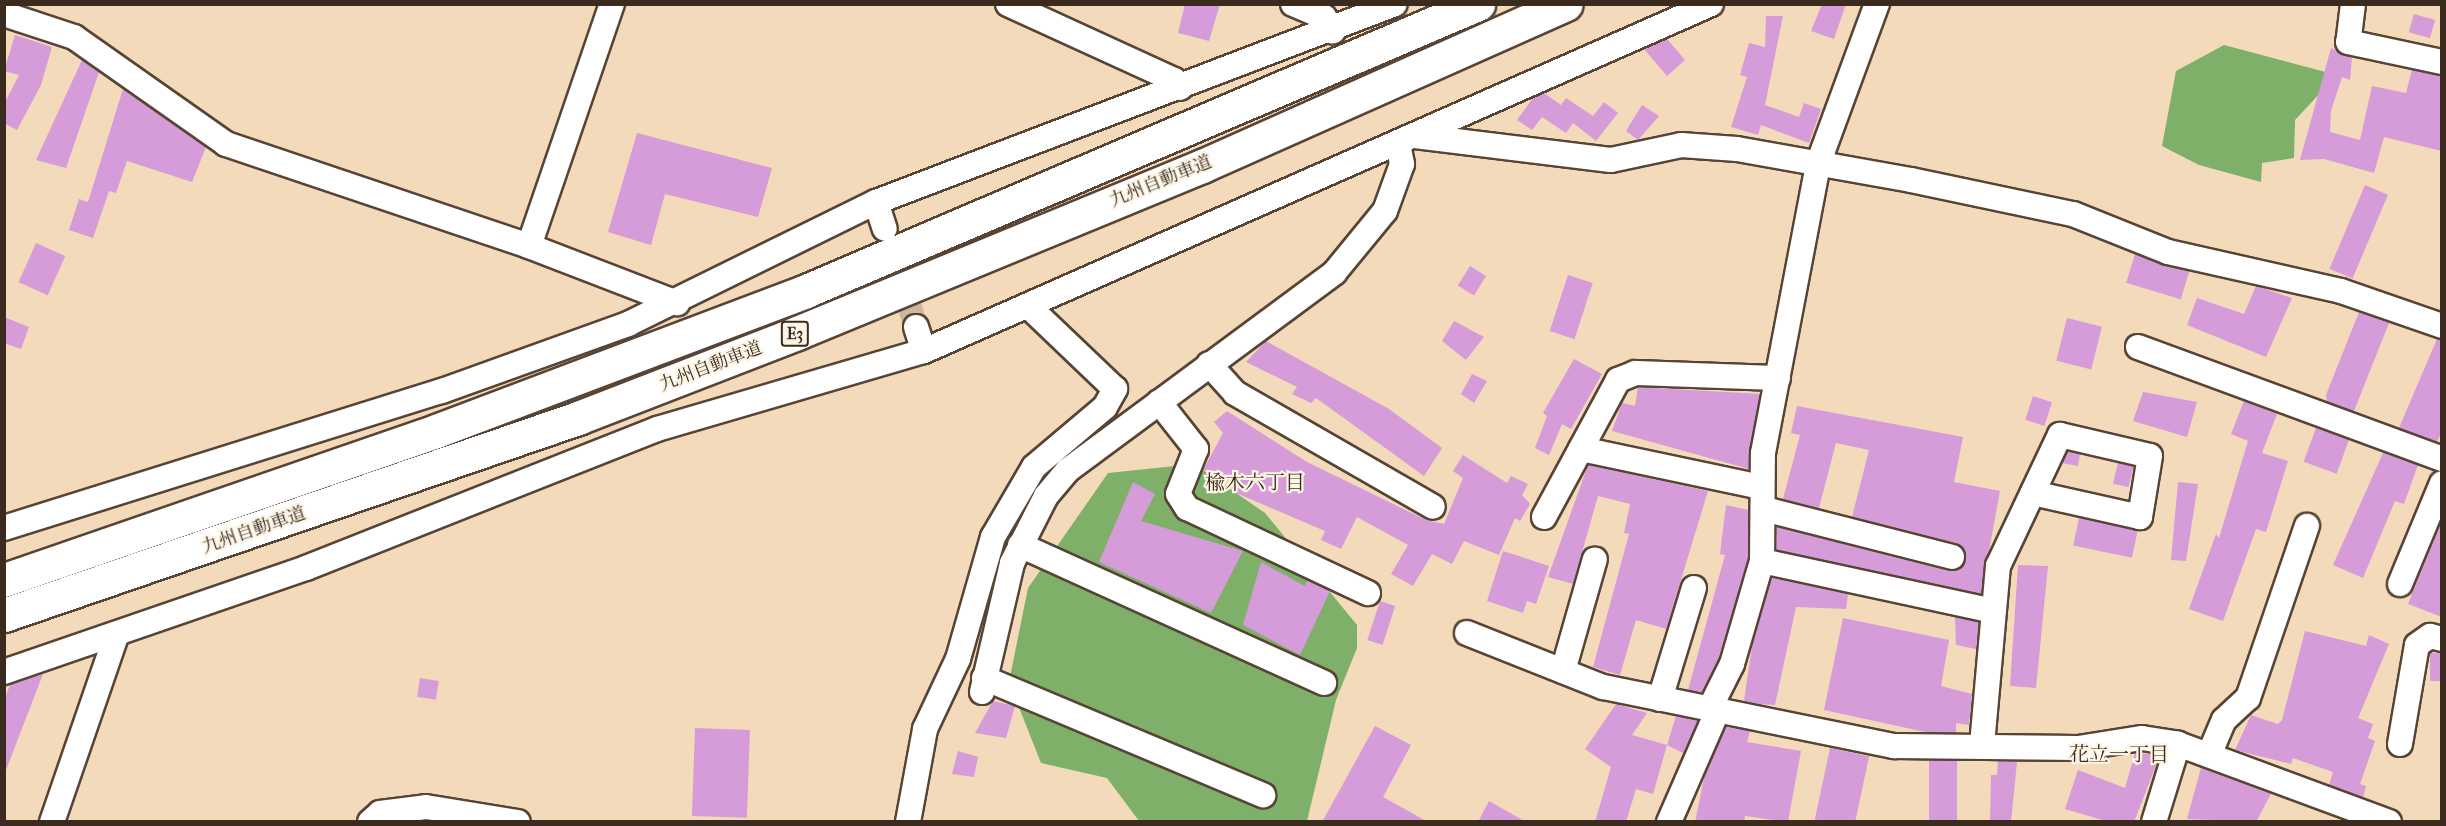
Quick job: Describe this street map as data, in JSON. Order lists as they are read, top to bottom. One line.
{"streets":{"highway":["九州自動車道","E3"]},"districts":["楡木六丁目","花立一丁目"]}
